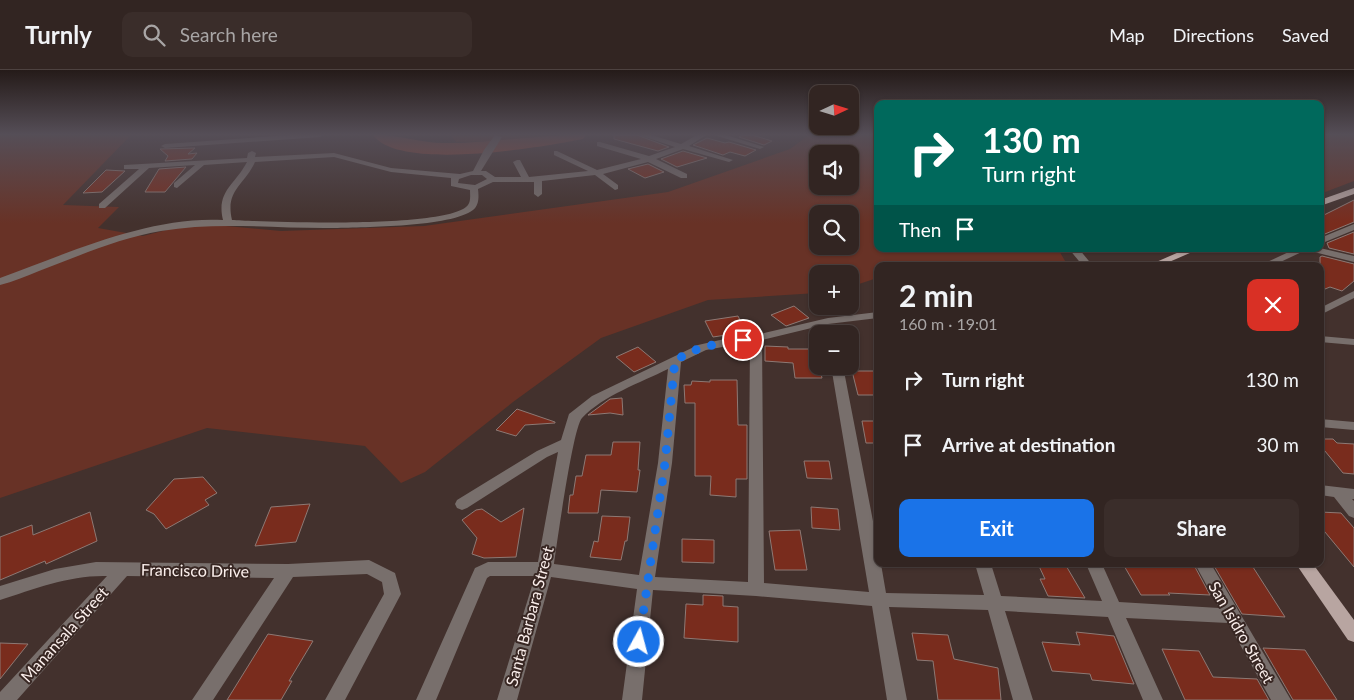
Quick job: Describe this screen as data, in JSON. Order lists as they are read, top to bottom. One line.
{"streets":{"street":["Francisco Drive","Santa Barbara Street","San Isidro Street","Manansala Street"]},"crossings":[["Francisco Drive","Manansala Street"]],"north":"right","page":{"header":"Turnly","search":"Search here","nav":["Map","Directions","Saved"],"map_buttons":["+","−"],"turn":["130 m","Turn right"],"then":"Then","heading":["2 min","160 m · 19:01"],"list":[{"name":"Turn right","value":"130 m"},{"name":"Arrive at destination","value":"30 m"}],"buttons":["Exit","Share"]}}
